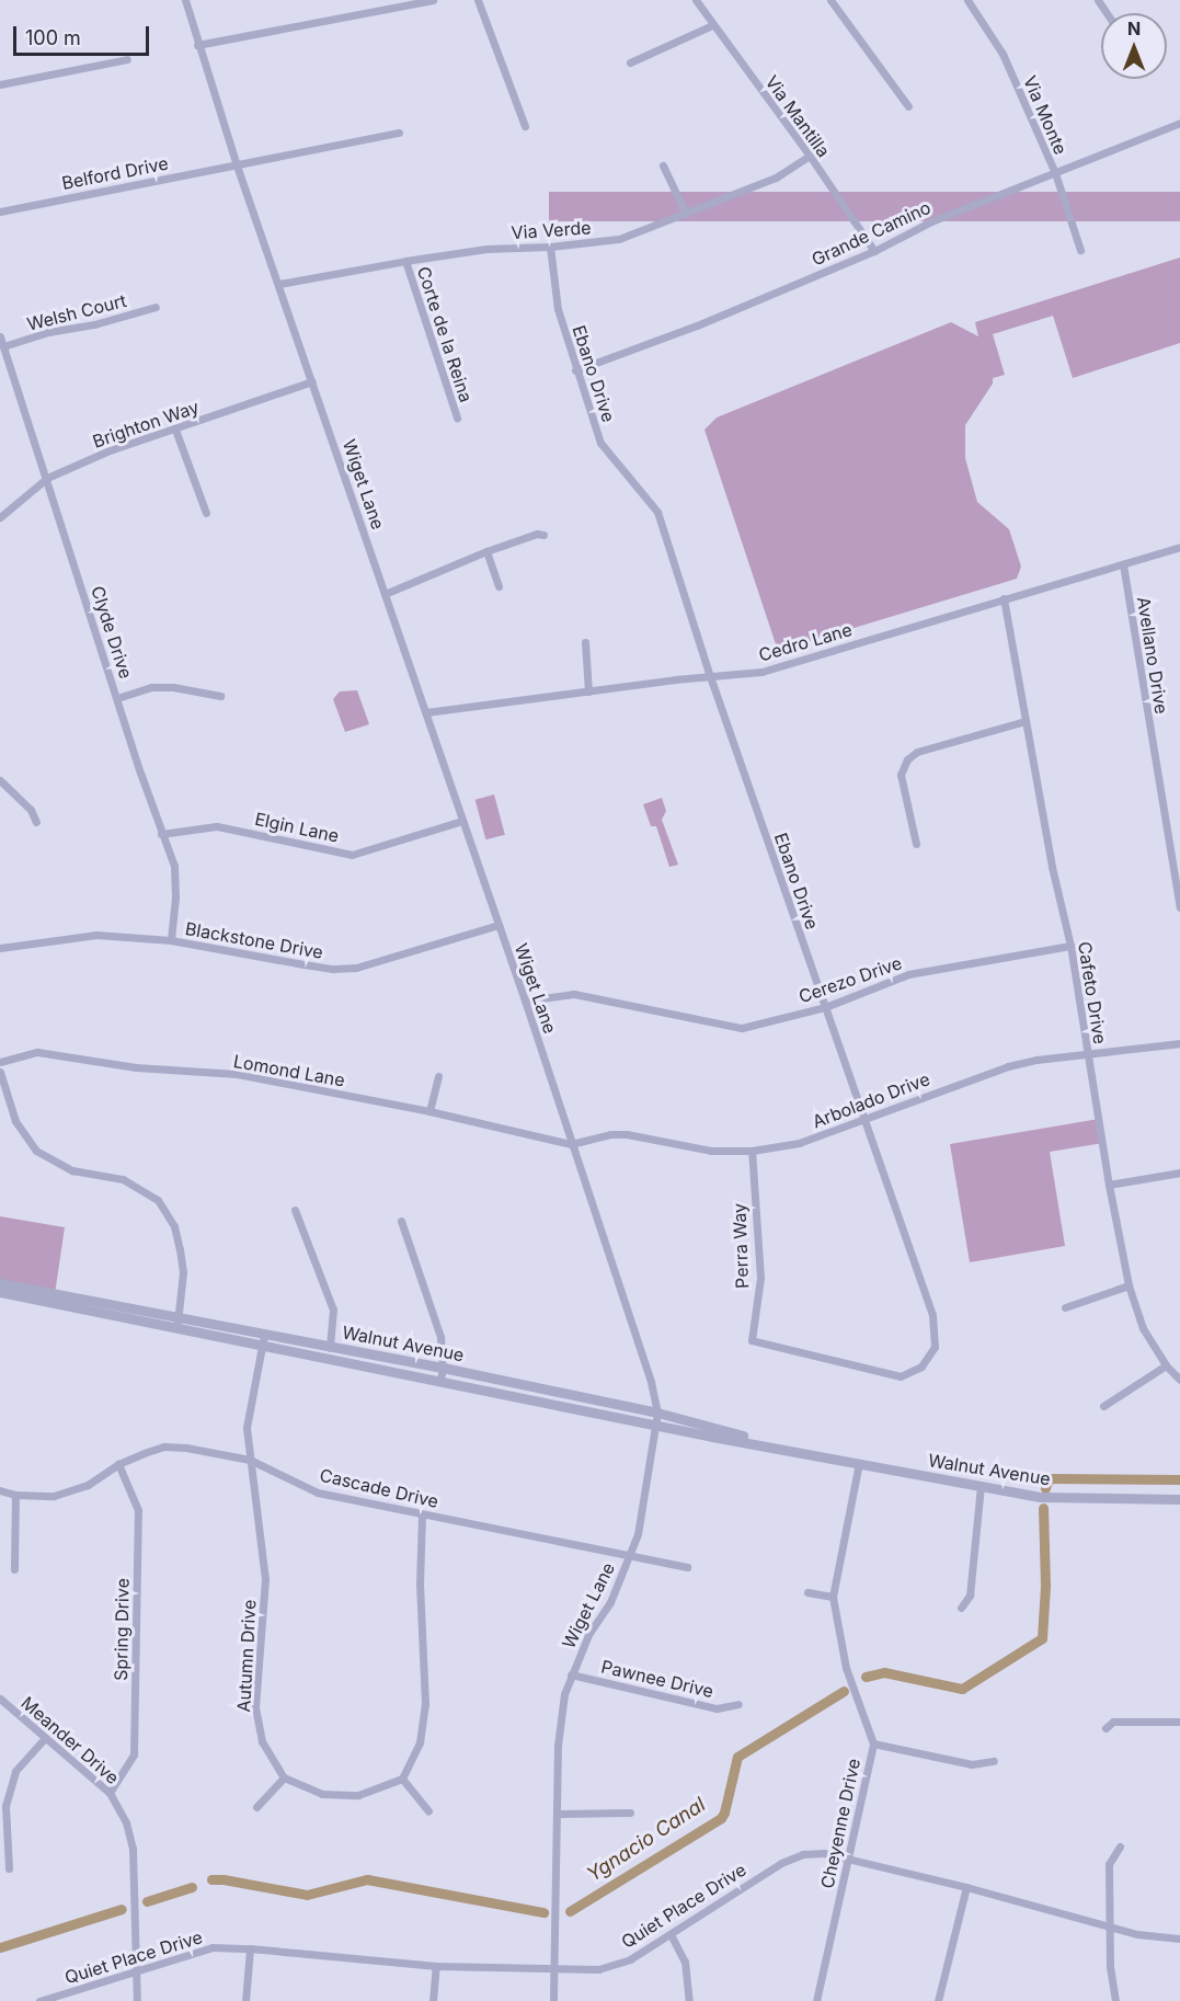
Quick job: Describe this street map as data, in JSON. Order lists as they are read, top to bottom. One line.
{"streets":{"street":["Via Monte","Via Mantilla","Belford Drive","Via Verde","Grande Camino","Welsh Court","Corte de la Reina","Ebano Drive","Brighton Way","Wiget Lane","Clyde Drive","Cedro Lane","Avellano Drive","Elgin Lane","Blackstone Drive","Cerezo Drive","Cafeto Drive","Lomond Lane","Arbolado Drive","Perra Way","Walnut Avenue","Cascade Drive","Spring Drive","Autumn Drive","Pawnee Drive","Meander Drive","Cheyenne Drive","Quiet Place Drive"]},"crossings":[["Via Monte","Grande Camino"],["Via Mantilla","Via Verde"],["Via Mantilla","Grande Camino"],["Belford Drive","Wiget Lane"],["Via Verde","Corte de la Reina"],["Via Verde","Ebano Drive"],["Via Verde","Wiget Lane"],["Grande Camino","Ebano Drive"],["Welsh Court","Clyde Drive"],["Ebano Drive","Cedro Lane"],["Ebano Drive","Cerezo Drive"],["Ebano Drive","Arbolado Drive"],["Ebano Drive","Perra Way"],["Brighton Way","Wiget Lane"],["Brighton Way","Clyde Drive"],["Wiget Lane","Cedro Lane"],["Wiget Lane","Elgin Lane"],["Wiget Lane","Blackstone Drive"],["Wiget Lane","Cerezo Drive"],["Wiget Lane","Lomond Lane"],["Wiget Lane","Arbolado Drive"],["Wiget Lane","Walnut Avenue"],["Wiget Lane","Cascade Drive"],["Wiget Lane","Pawnee Drive"],["Wiget Lane","Quiet Place Drive"],["Clyde Drive","Elgin Lane"],["Clyde Drive","Blackstone Drive"],["Cedro Lane","Avellano Drive"],["Cedro Lane","Cafeto Drive"],["Cerezo Drive","Cafeto Drive"],["Cafeto Drive","Arbolado Drive"],["Lomond Lane","Arbolado Drive"],["Arbolado Drive","Perra Way"],["Walnut Avenue","Autumn Drive"],["Walnut Avenue","Cheyenne Drive"],["Cascade Drive","Spring Drive"],["Cascade Drive","Autumn Drive"],["Spring Drive","Meander Drive"],["Meander Drive","Quiet Place Drive"],["Cheyenne Drive","Quiet Place Drive"]],"water":["Ygnacio Canal"],"scale_bar":"100 m","north":"top"}
